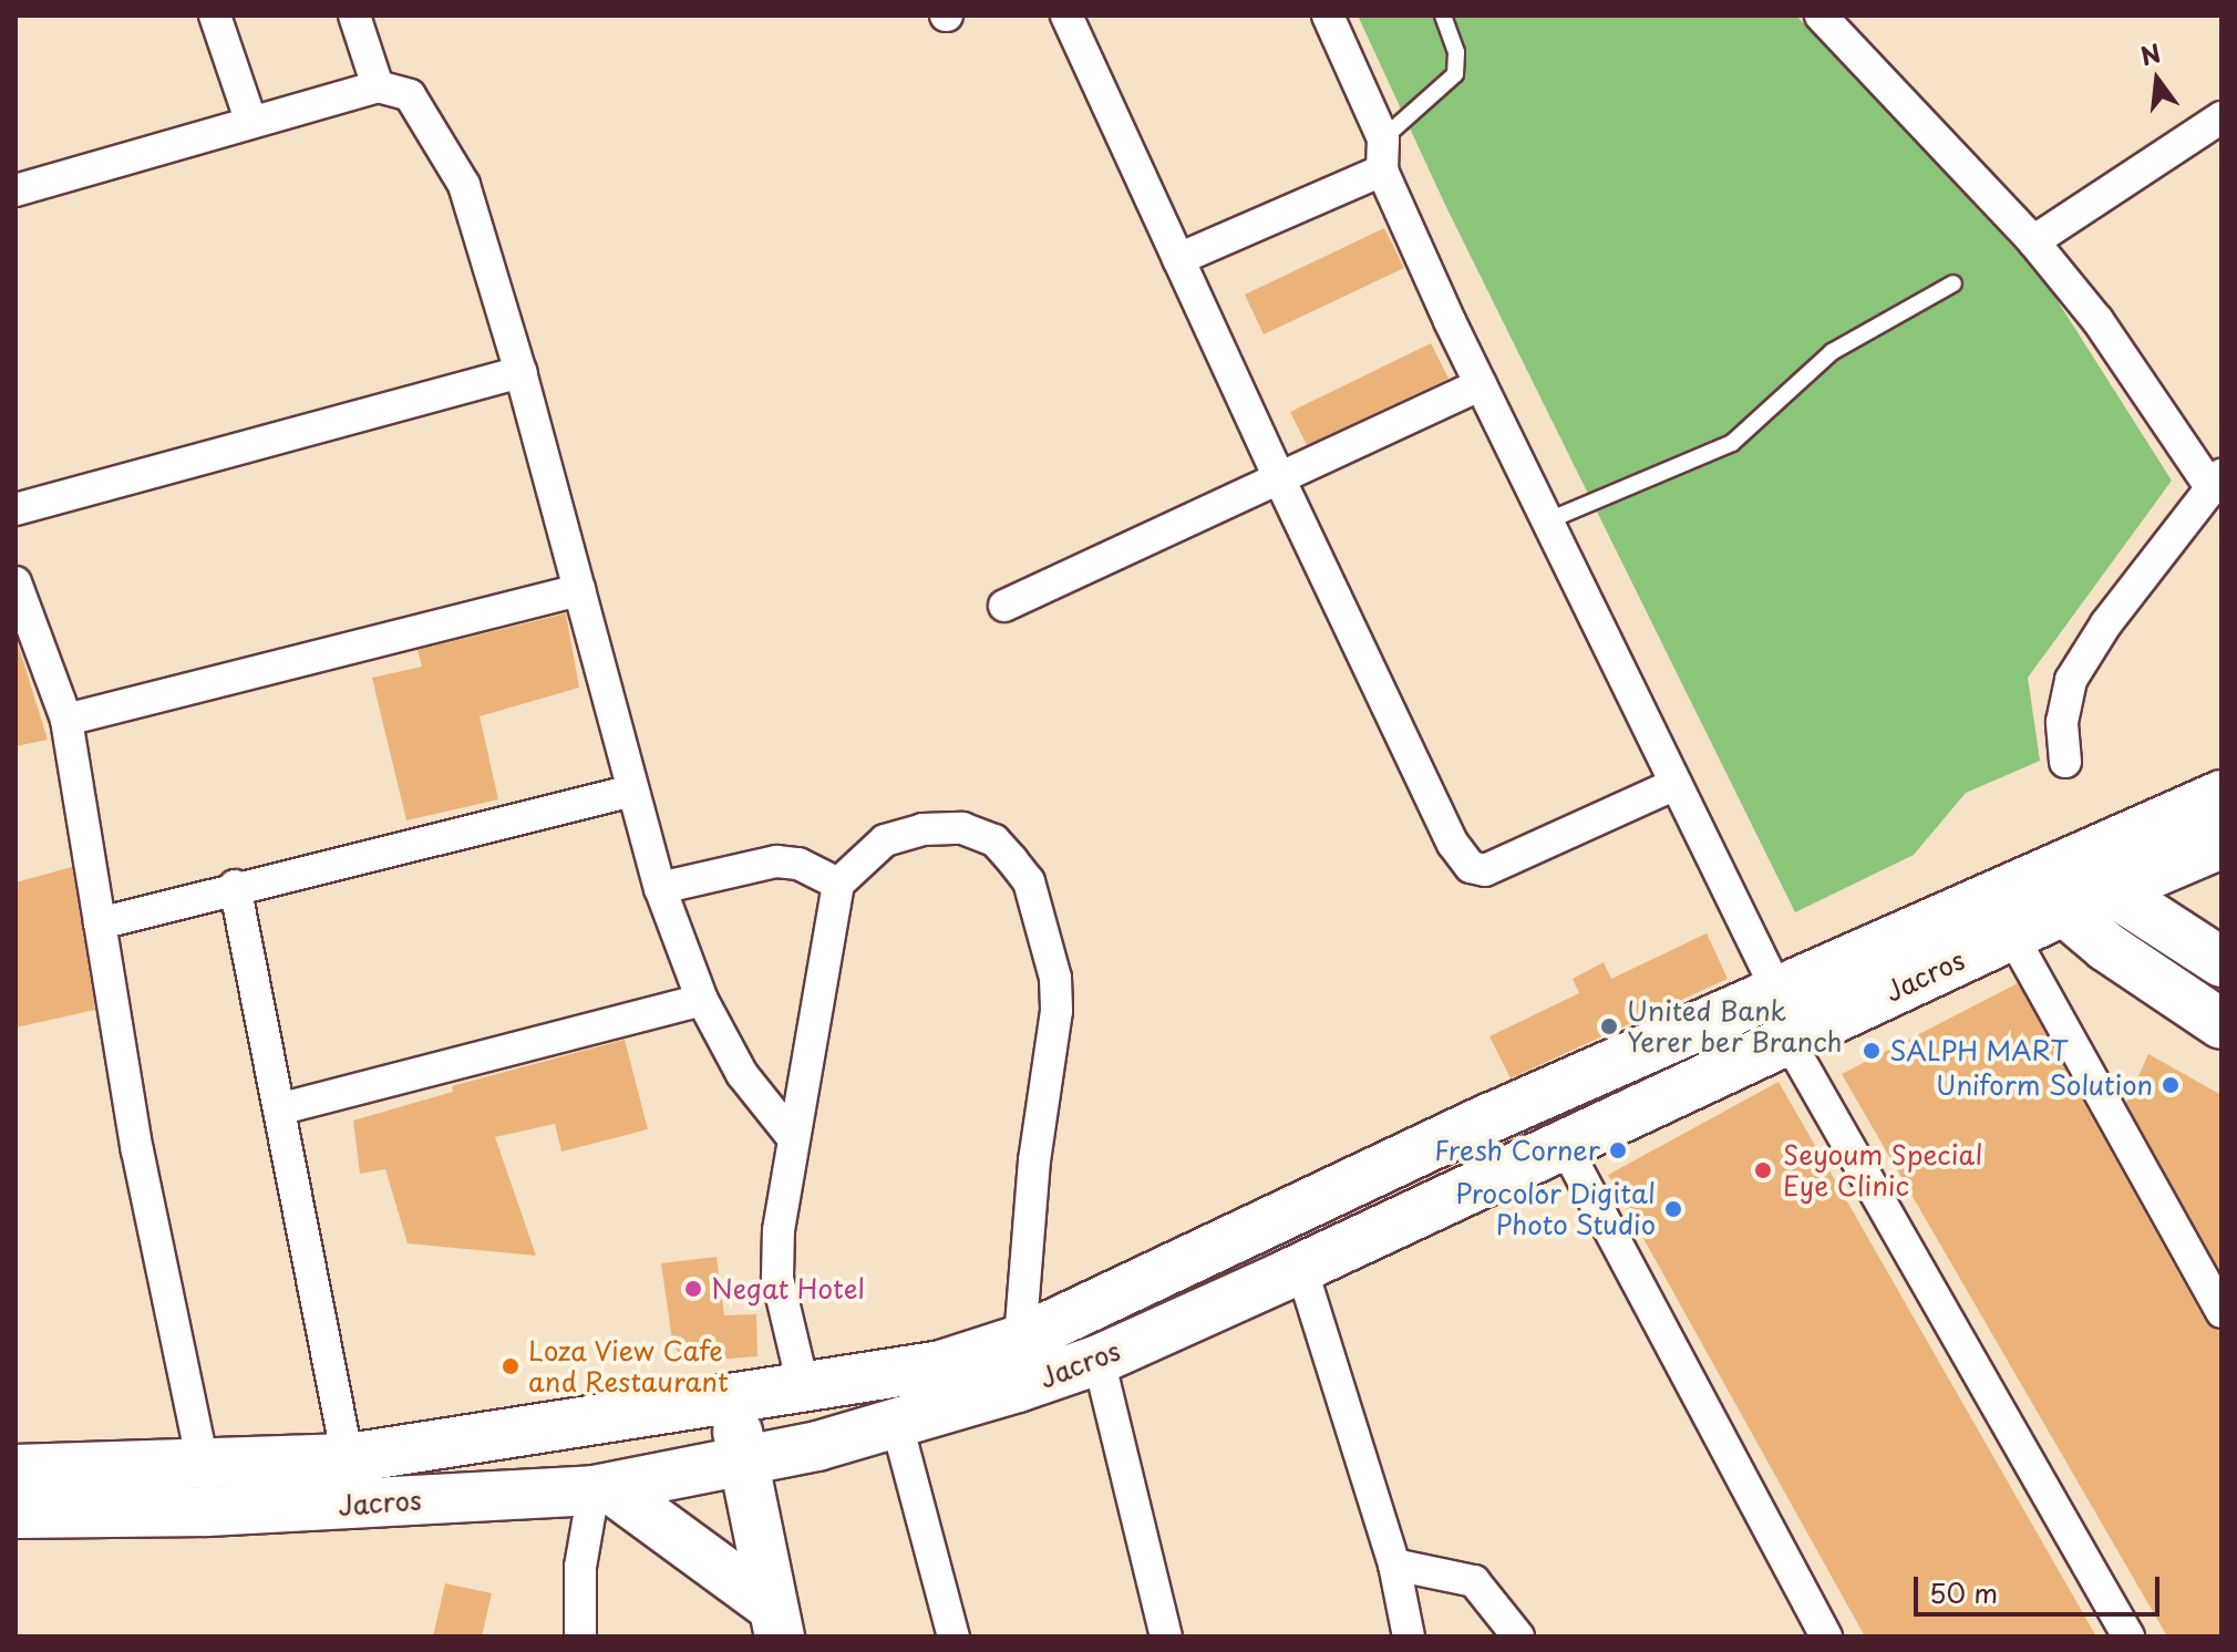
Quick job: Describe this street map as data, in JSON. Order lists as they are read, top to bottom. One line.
{"streets":{"main road":["Jacros"]},"places":["United Bank Yerer ber Branch","SALPH MART","Uniform Solution","Fresh Corner","Seyoum Special Eye Clinic","Procolor Digital Photo Studio","Negat Hotel","Loza View Cafe and Restaurant"],"scale_bar":"50 m","north":"top"}
